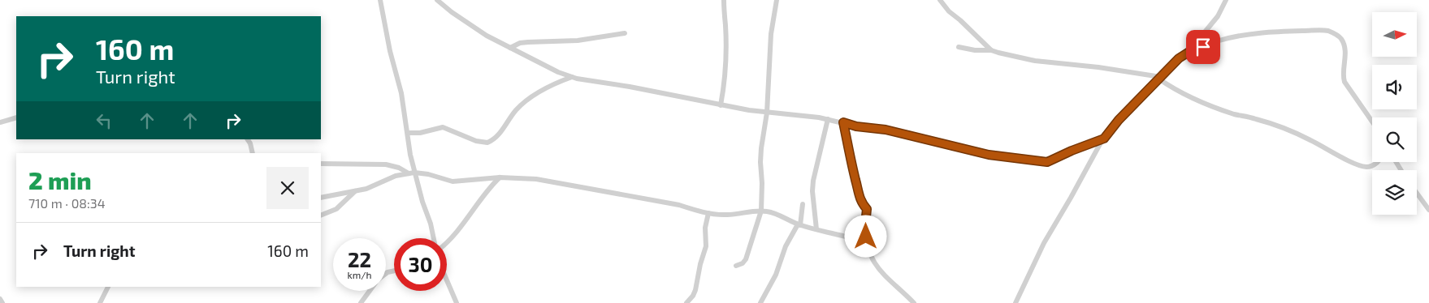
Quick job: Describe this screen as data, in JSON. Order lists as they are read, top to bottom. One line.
{"north":"right","page":{"turn":["160 m","Turn right"],"heading":["2 min","710 m · 08:34"],"list":[{"name":"Turn right","value":"160 m"}],"speed":"22 km/h","limit":"30"}}
